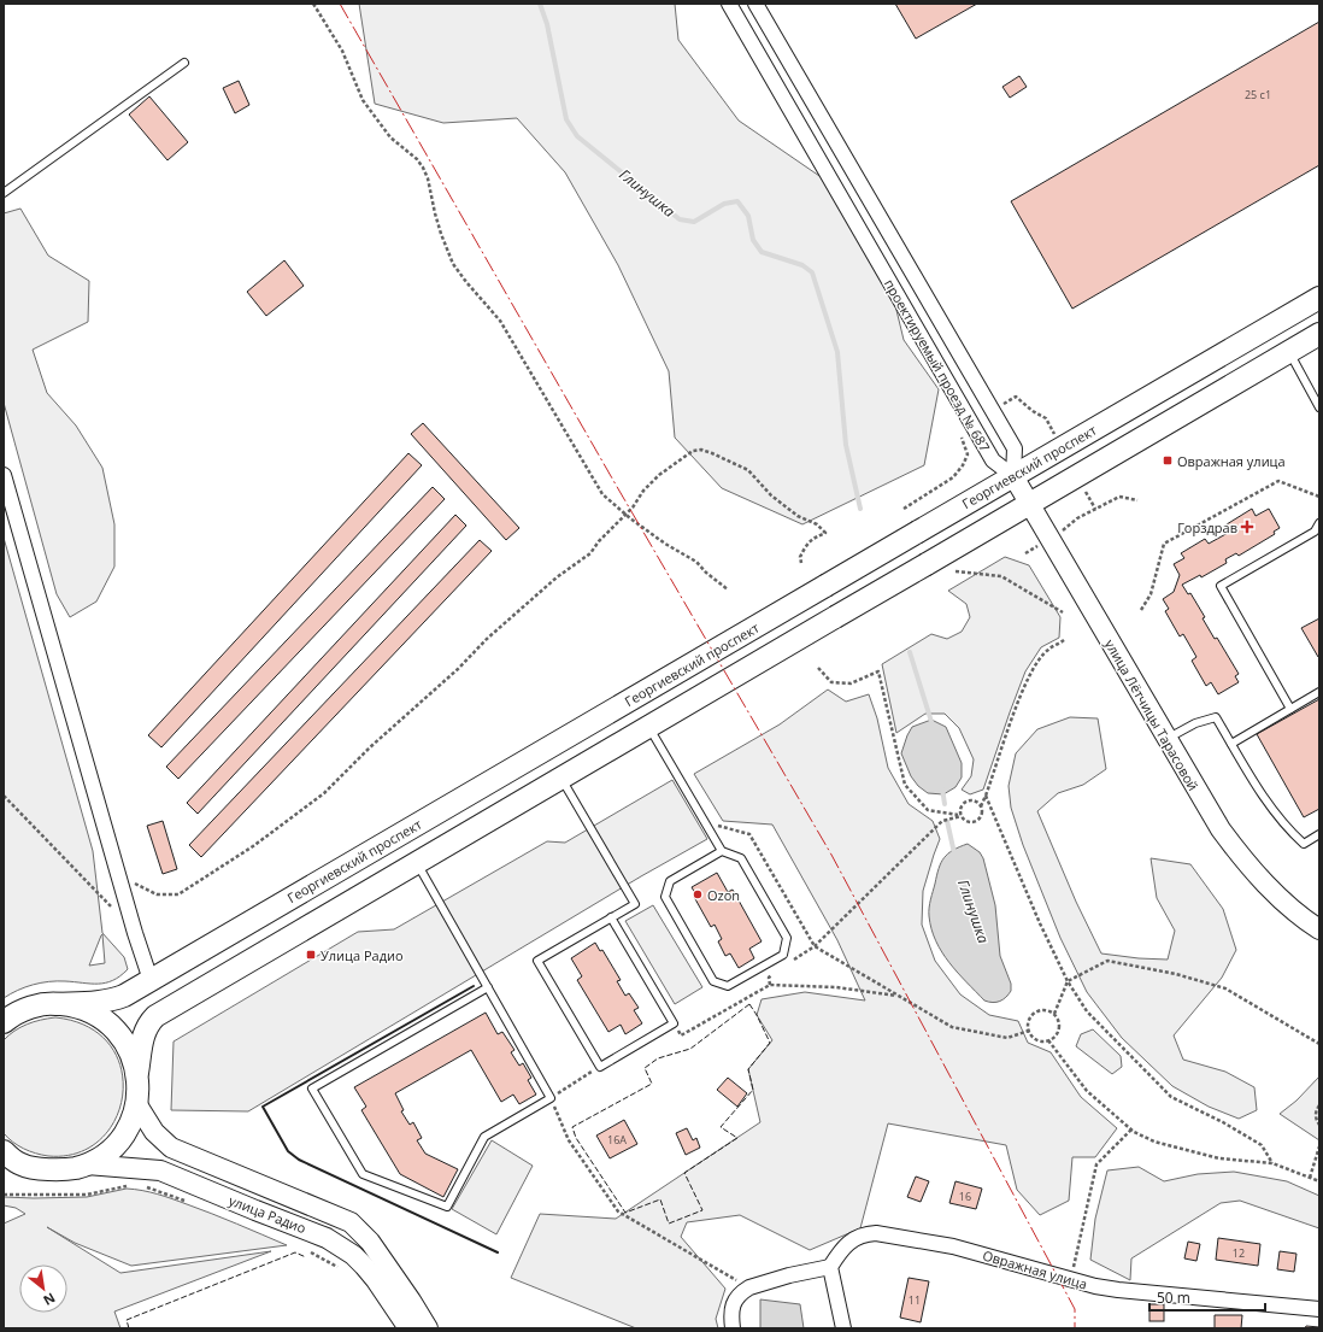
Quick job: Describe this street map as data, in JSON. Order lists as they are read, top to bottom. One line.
{"streets":{"main road":["Георгиевский проспект","улица Лётчицы Тарасовой","улица Радио"],"street":["проектируемый проезд № 687","Овражная улица"]},"crossings":[["проектируемый проезд № 687","Георгиевский проспект"],["проектируемый проезд № 687","улица Лётчицы Тарасовой"],["Георгиевский проспект","улица Лётчицы Тарасовой"]],"water":["Глинушка"],"places":{"transit":["Овражная улица","Улица Радио"],"health":["Горздрав"],"other":["Ozon"]},"house_numbers":["25 с1","16А","16","12","11"],"scale_bar":"50 m","north":"bottom right"}
